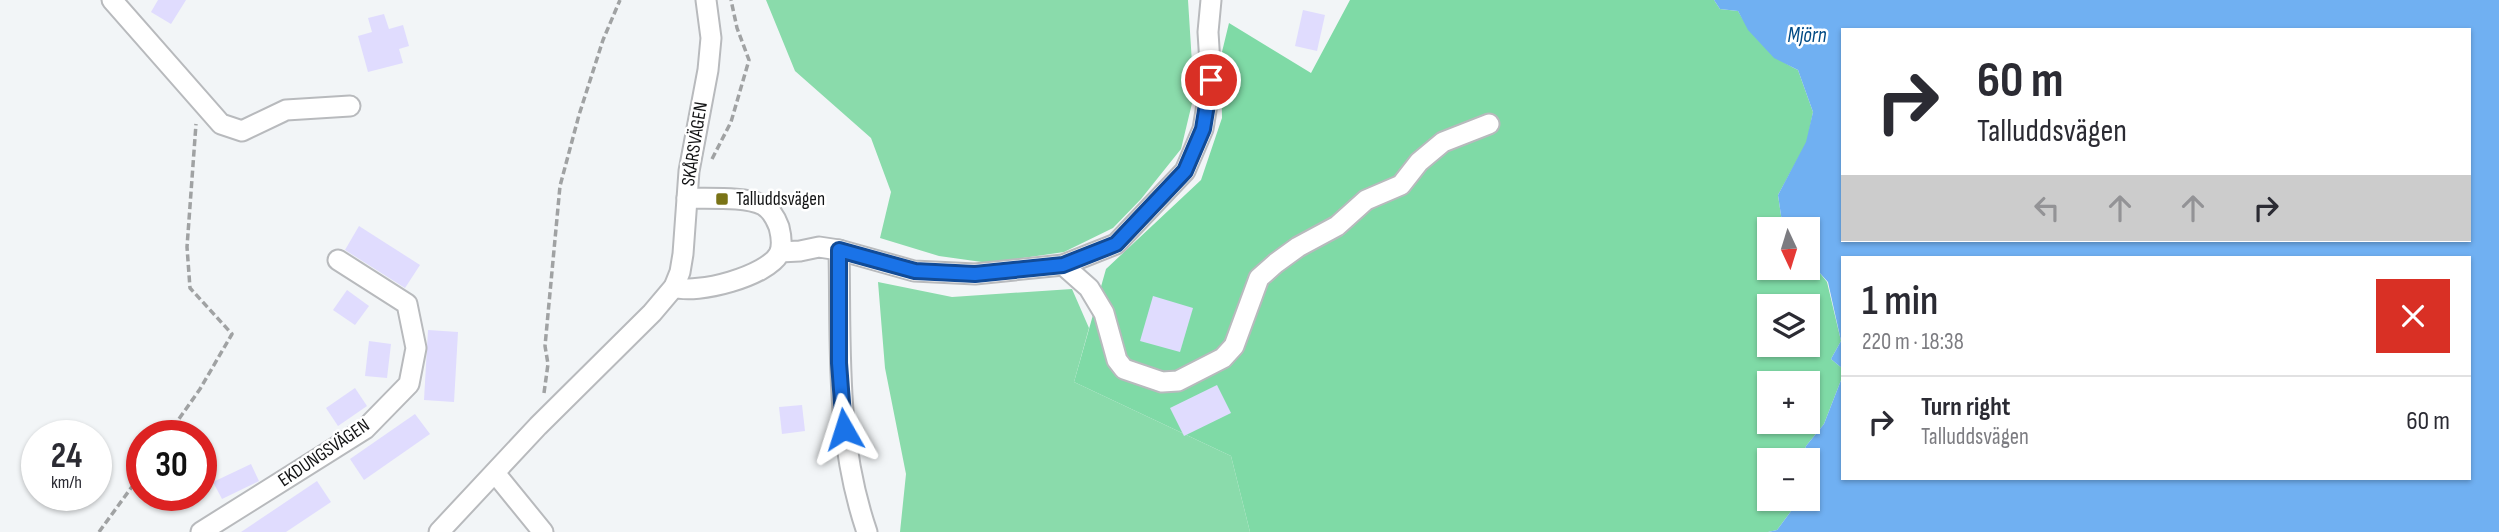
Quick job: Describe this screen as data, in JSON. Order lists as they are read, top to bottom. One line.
{"streets":{"street":["SKÅRSVÄGEN","EKDUNGSVÄGEN"]},"water":["Mjörn"],"places":{"transit":["Talluddsvägen"]},"north":"bottom","page":{"turn":["60 m","Talluddsvägen"],"map_buttons":["+","−"],"heading":["1 min","220 m · 18:38"],"list":[{"name":"Turn right","note":"Talluddsvägen","value":"60 m"}],"speed":"24 km/h","limit":"30"}}
